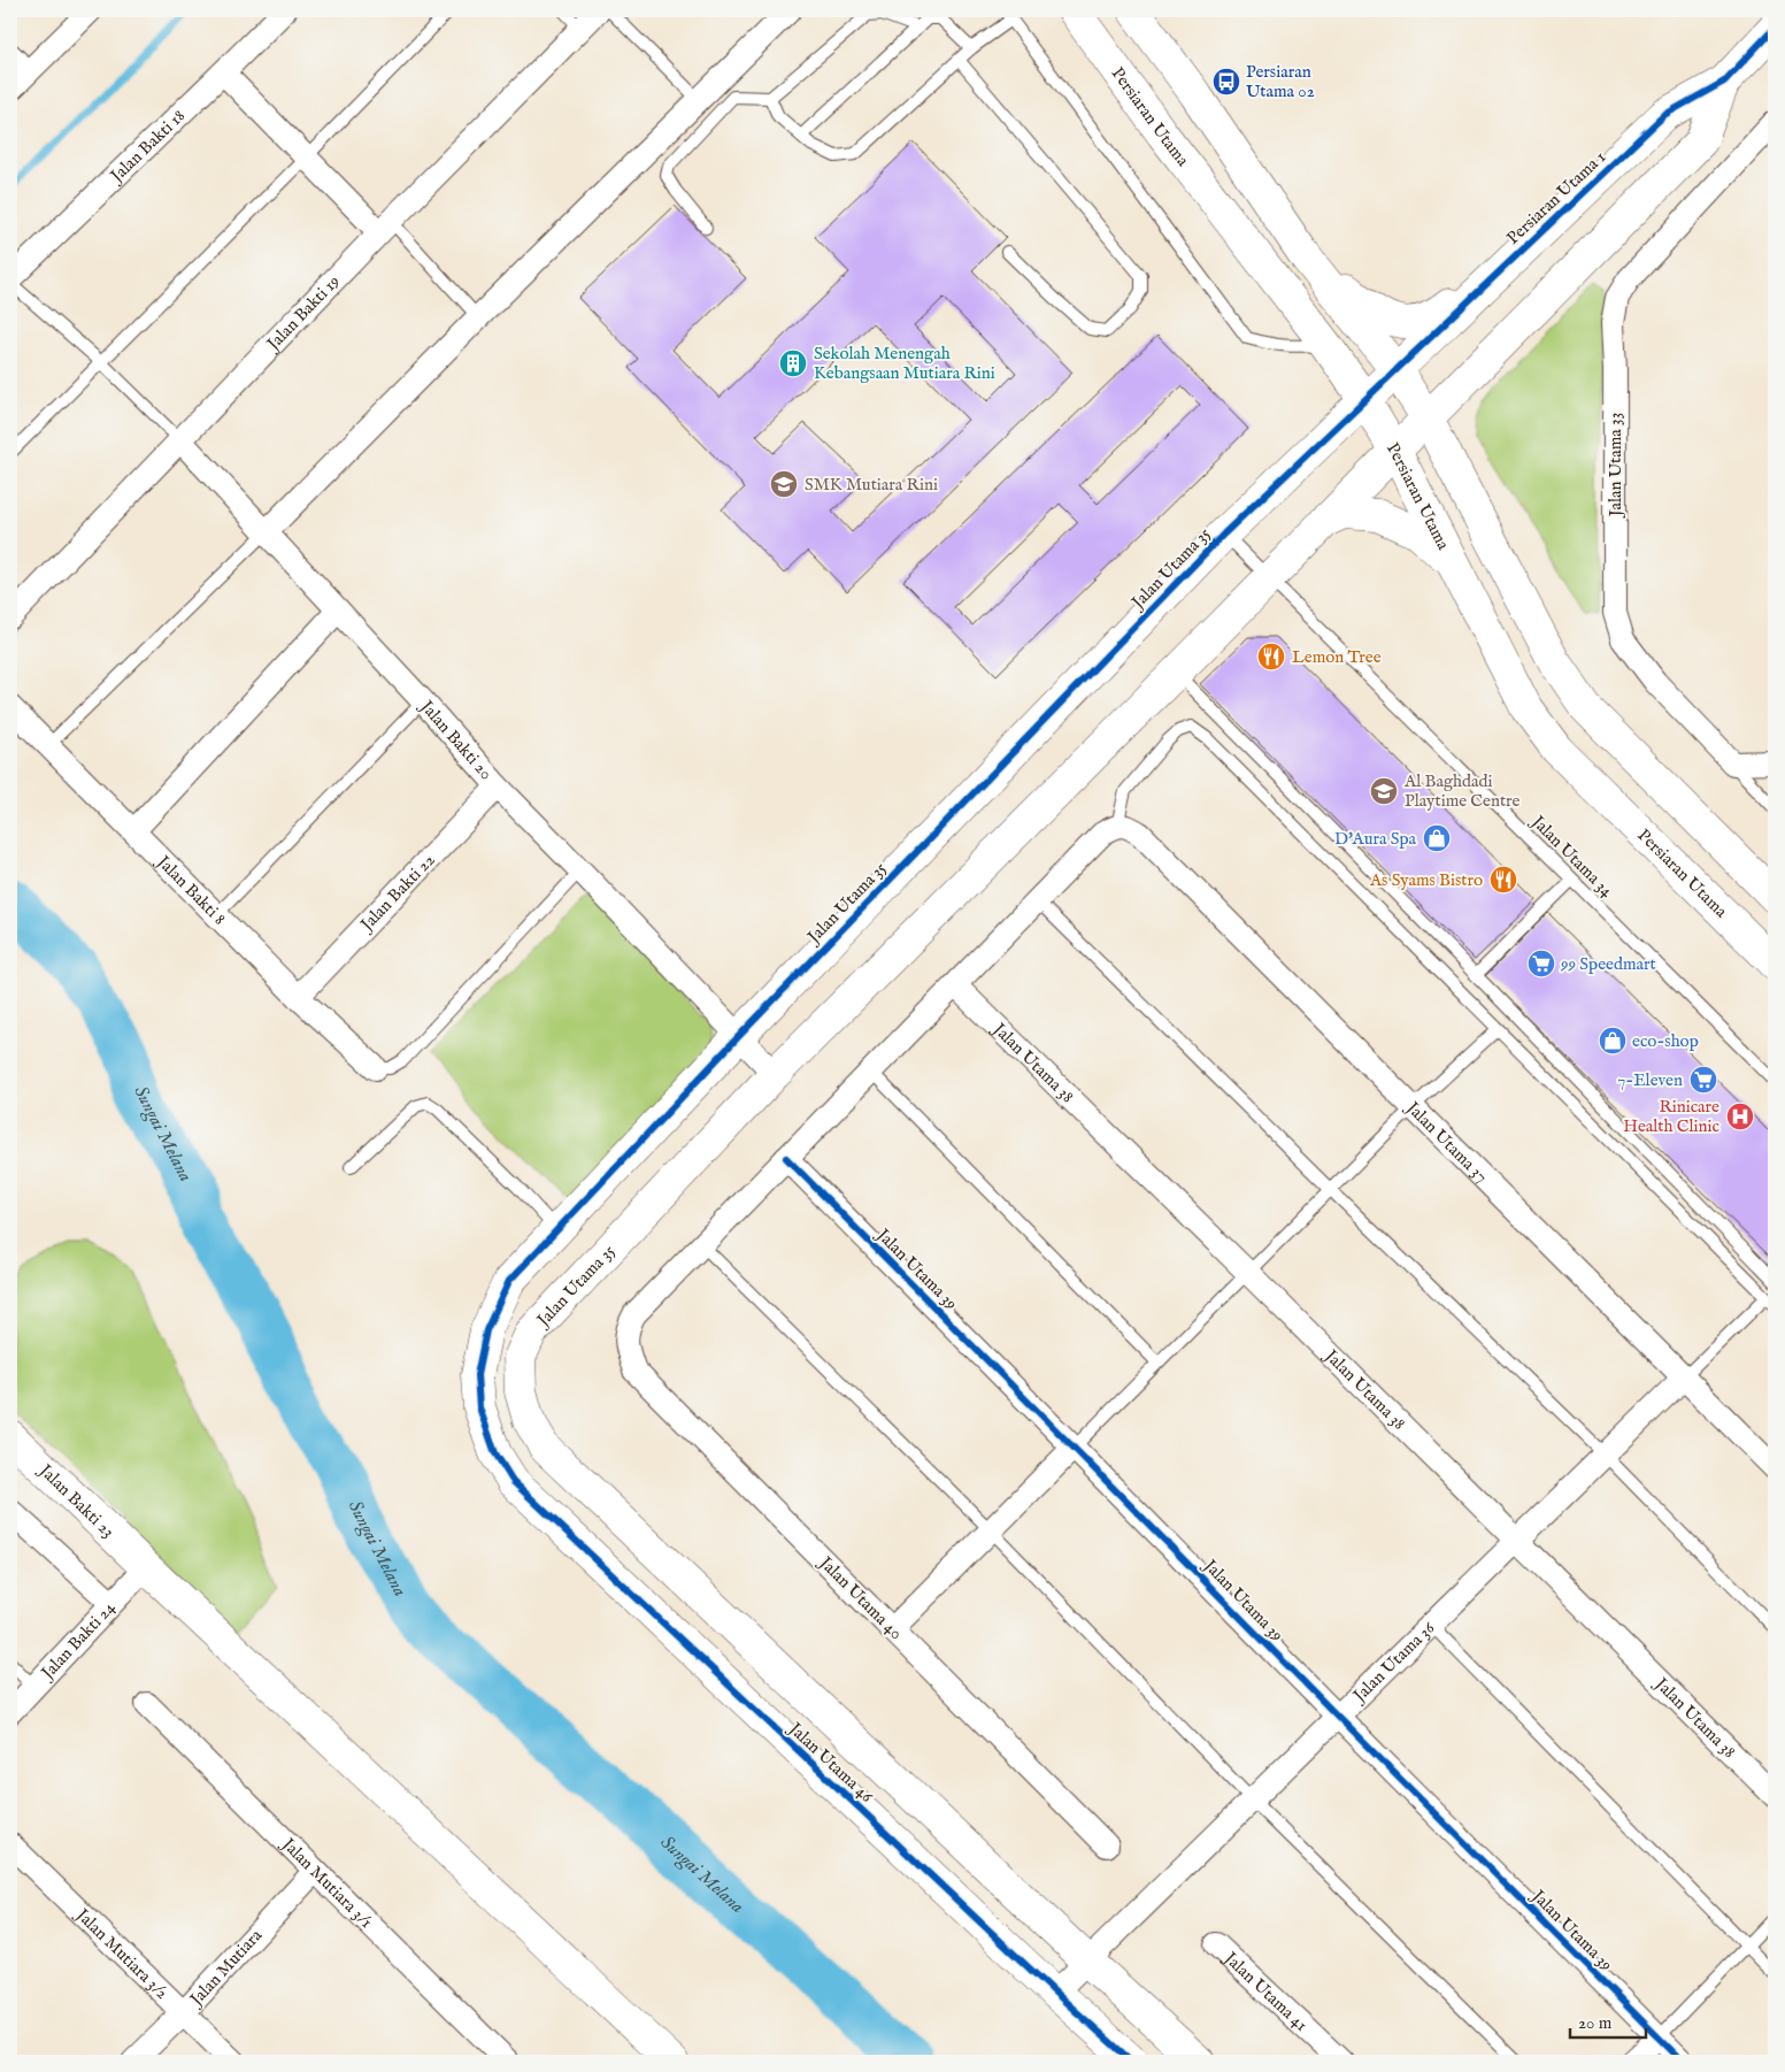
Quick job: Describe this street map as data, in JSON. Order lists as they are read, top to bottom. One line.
{"streets":{"street":["Persiaran Utama","Jalan Bakti 18","Persiaran Utama 1","Jalan Bakti 19","Jalan Utama 33","Jalan Utama 35","Jalan Bakti 20","Jalan Bakti 8","Jalan Bakti 22","Jalan Utama 38","Jalan Utama 37","Jalan Utama 39","Jalan Bakti 23","Jalan Utama 40","Jalan Bakti 24","Jalan Utama 36","Jalan Utama 46","Jalan Mutiara 3/1","Jalan Mutiara 3/2","Jalan Mutiara","Jalan Utama 41"],"lane":["Jalan Utama 34"]},"crossings":[["Persiaran Utama","Persiaran Utama 1"],["Persiaran Utama","Jalan Utama 35"],["Persiaran Utama 1","Jalan Utama 35"],["Jalan Bakti 19","Jalan Bakti 20"],["Jalan Utama 35","Jalan Bakti 20"],["Jalan Utama 35","Jalan Utama 34"],["Jalan Utama 35","Jalan Utama 46"],["Jalan Bakti 20","Jalan Bakti 22"],["Jalan Bakti 8","Jalan Bakti 22"],["Jalan Utama 38","Jalan Utama 36"],["Jalan Utama 37","Jalan Utama 36"],["Jalan Utama 39","Jalan Utama 36"],["Jalan Bakti 23","Jalan Bakti 24"],["Jalan Utama 36","Jalan Utama 46"],["Jalan Mutiara 3/1","Jalan Mutiara"],["Jalan Mutiara 3/2","Jalan Mutiara"]],"water":["Sungai Melana"],"places":{"bus stop":["Persiaran Utama 02"],"building":["Sekolah Menengah Kebangsaan Mutiara Rini"],"school or university":["SMK Mutiara Rini","Al Baghdadi Playtime Centre"],"restaurant":["Lemon Tree","As Syams Bistro"],"shop":["D'Aura Spa","eco-shop"],"supermarket":["99 Speedmart","7-Eleven"],"hospital":["Rinicare Health Clinic"]},"scale_bar":"20 m"}
